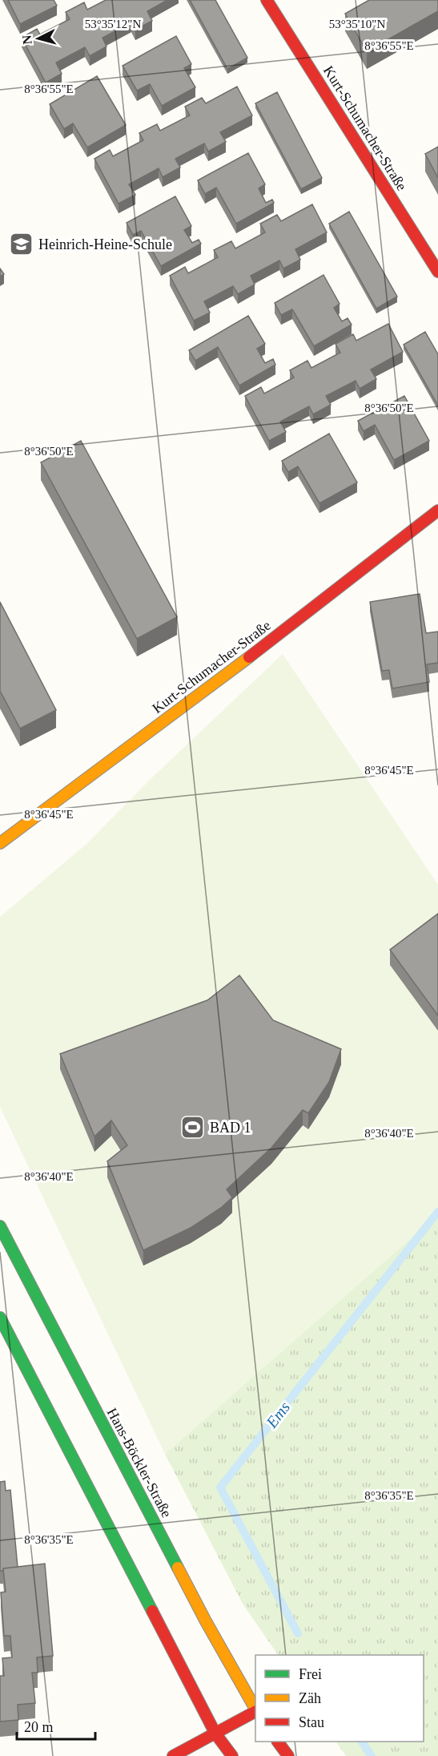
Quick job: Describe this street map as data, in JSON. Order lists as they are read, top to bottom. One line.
{"streets":{"street":["Kurt-Schumacher-Straße","Hans-Böckler-Straße"]},"water":["Ems"],"places":{"school or university":["Heinrich-Heine-Schule"],"sports":["BAD 1"]},"legend":["Frei","Zäh","Stau"],"scale_bar":"20 m","north":"left","coordinates":["53°35'12\"N","53°35'10\"N","8°36'55\"E","8°36'50\"E","8°36'45\"E","8°36'40\"E","8°36'35\"E"]}
